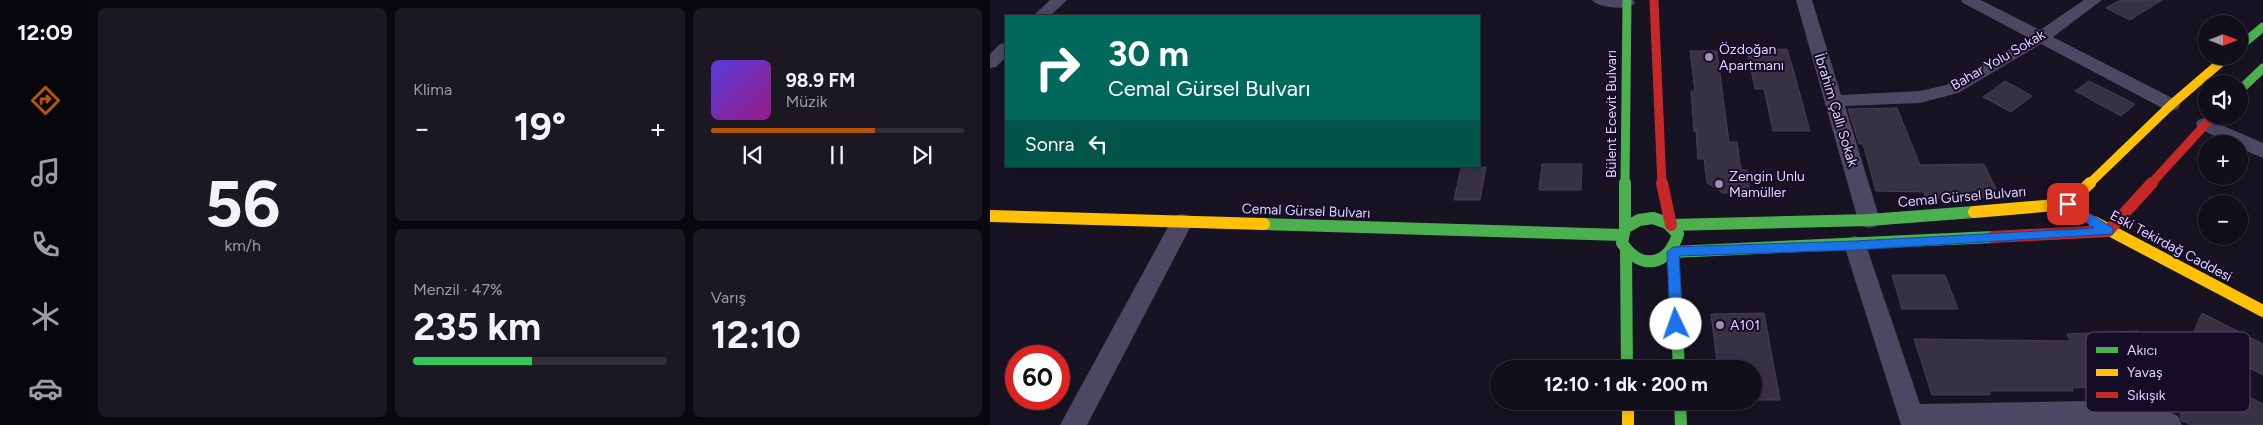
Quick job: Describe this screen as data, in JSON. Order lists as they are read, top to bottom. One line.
{"streets":{"street":["Bahar Yolu Sokak","İbrahim Çallı Sokak","Bülent Ecevit Bulvarı","Cemal Gürsel Bulvarı","Eski Tekirdağ Caddesi"]},"crossings":[["Bahar Yolu Sokak","İbrahim Çallı Sokak"],["İbrahim Çallı Sokak","Cemal Gürsel Bulvarı"],["Bülent Ecevit Bulvarı","Cemal Gürsel Bulvarı"],["Cemal Gürsel Bulvarı","Eski Tekirdağ Caddesi"]],"places":["Özdoğan Apartmanı","Zengin Unlu Mamüller","A101"],"legend":["Akıcı","Yavaş","Sıkışık"],"north":"right","page":{"tabs":"12:09","tile":[["56","km/h"],"Klima",["Menzil · 47%","235 km"],["Varış","12:10"]],"map_buttons":["+","−"],"turn":["30 m","Cemal Gürsel Bulvarı"],"song":["98.9 FM","Müzik"],"heat":["−","19°","+"],"then":"Sonra","limit":"60","trip":"12:10 · 1 dk · 200 m"}}
